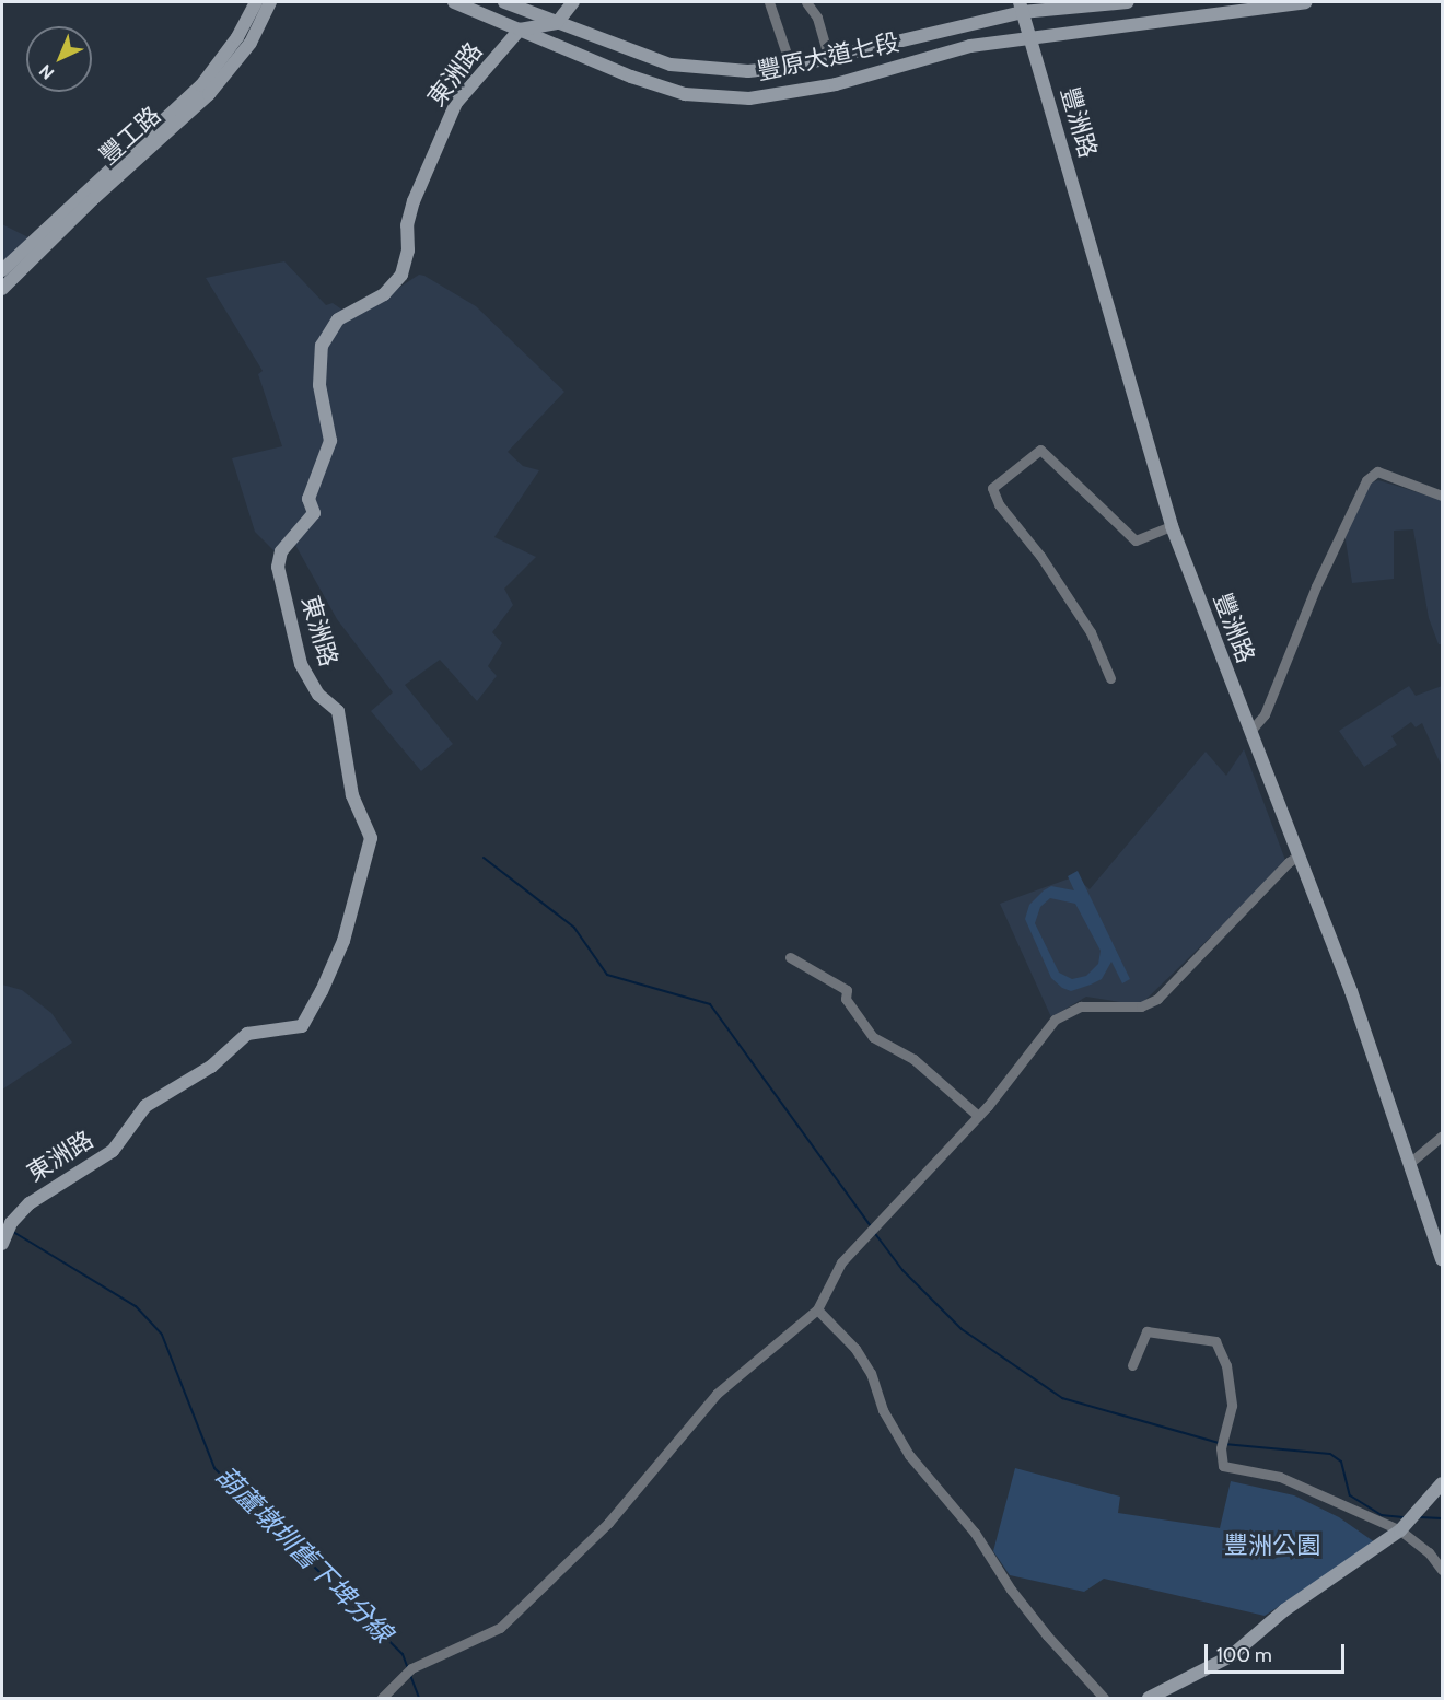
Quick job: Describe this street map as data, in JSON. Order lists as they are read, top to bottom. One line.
{"streets":{"street":["豐原大道七段","東洲路","豐洲路","豐工路"]},"crossings":[["豐原大道七段","東洲路"],["豐原大道七段","豐洲路"]],"water":["葫蘆墩圳舊下埤分線"],"parks":["豐洲公園"],"scale_bar":"100 m","north":"bottom left"}
